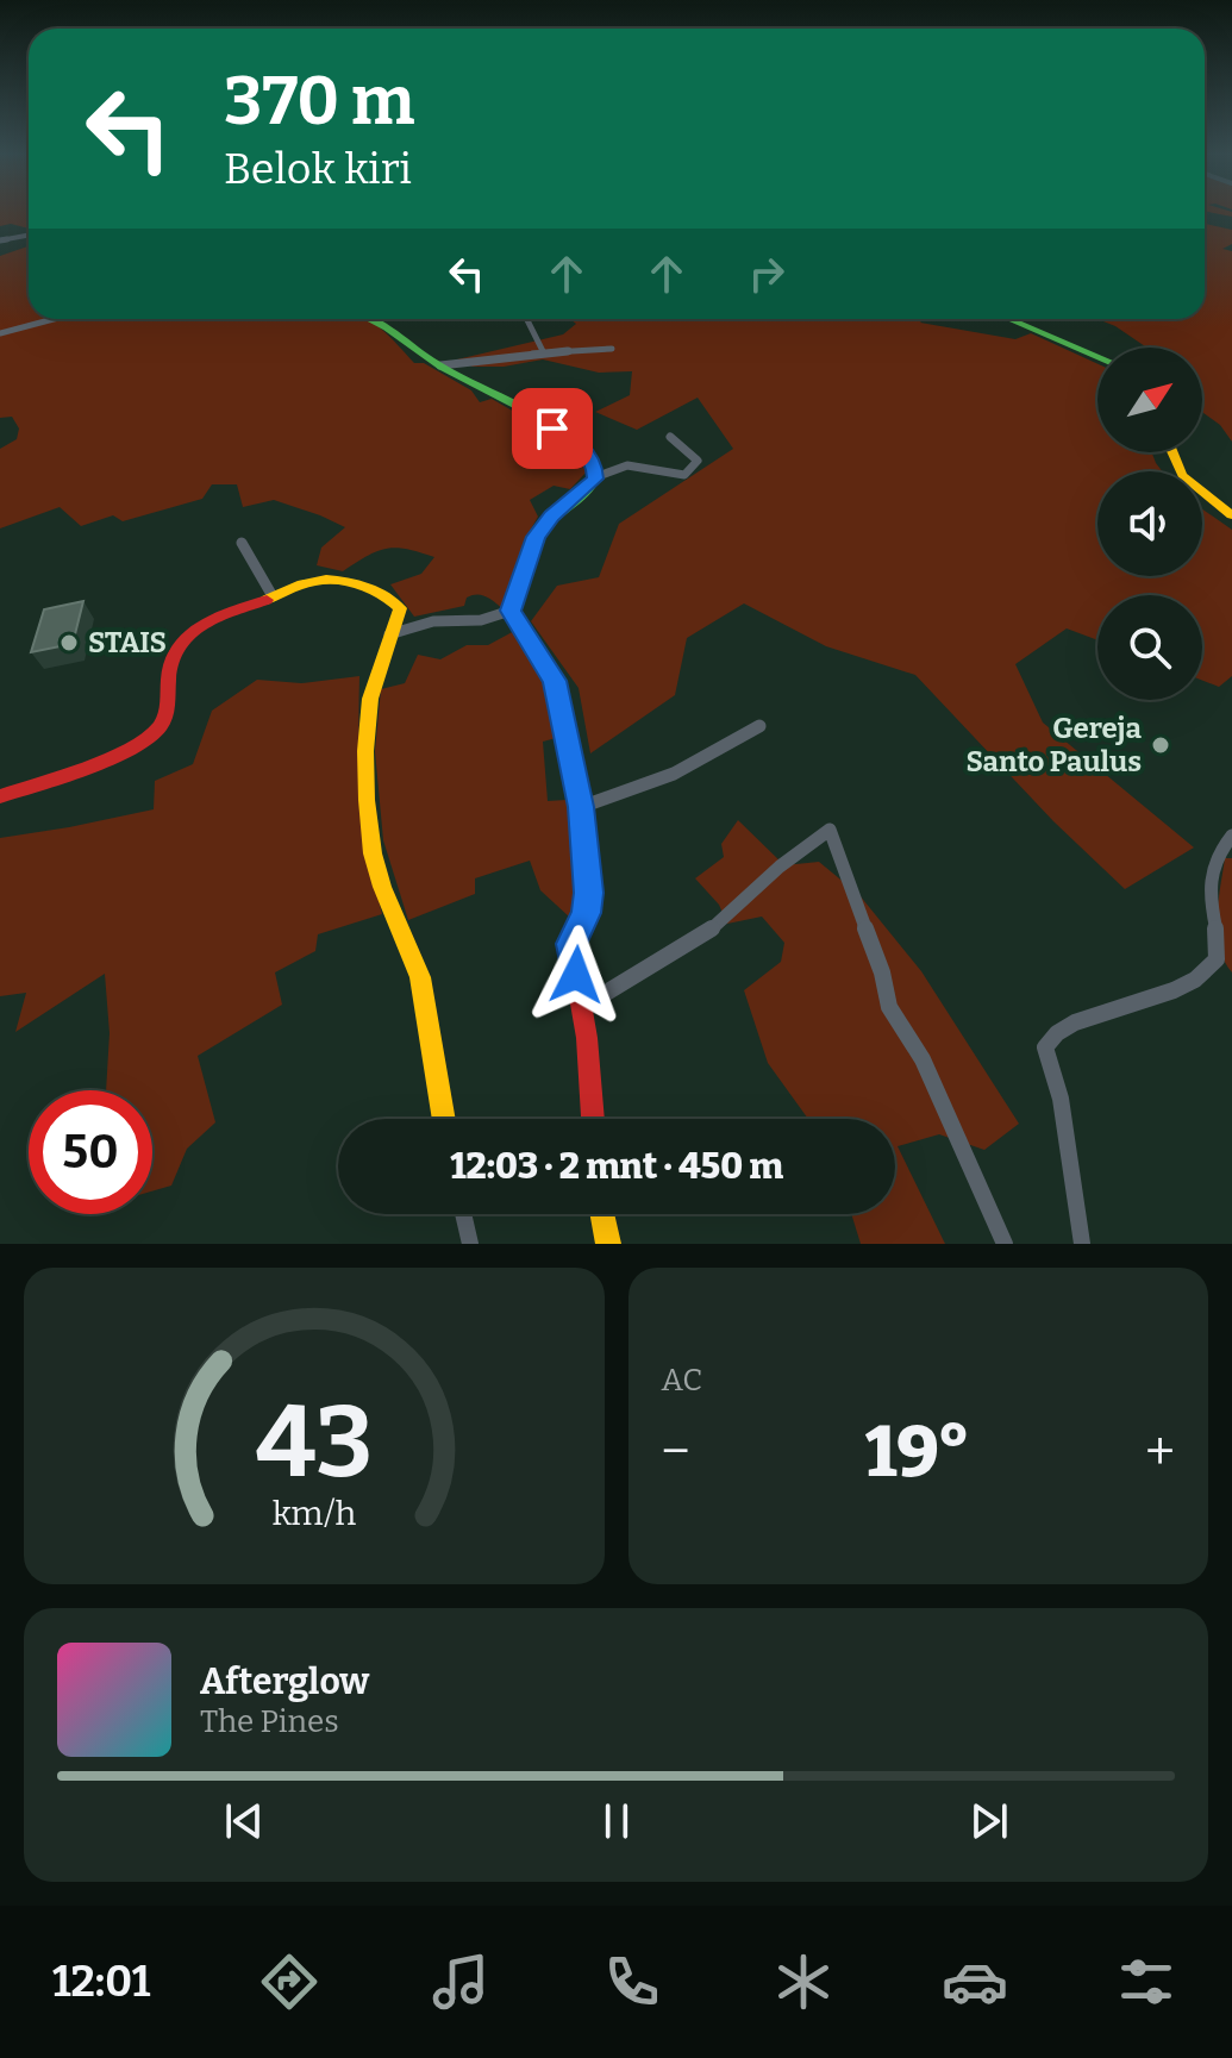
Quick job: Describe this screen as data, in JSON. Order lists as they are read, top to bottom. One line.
{"places":["STAIS","Gereja Santo Paulus"],"north":"top right","page":{"turn":["370 m","Belok kiri"],"limit":"50","trip":"12:03 · 2 mnt · 450 m","tile":"AC","heat":["−","19°","+"],"song":["Afterglow","The Pines"],"tabs":"12:01","gauge":["43","km/h"]}}
